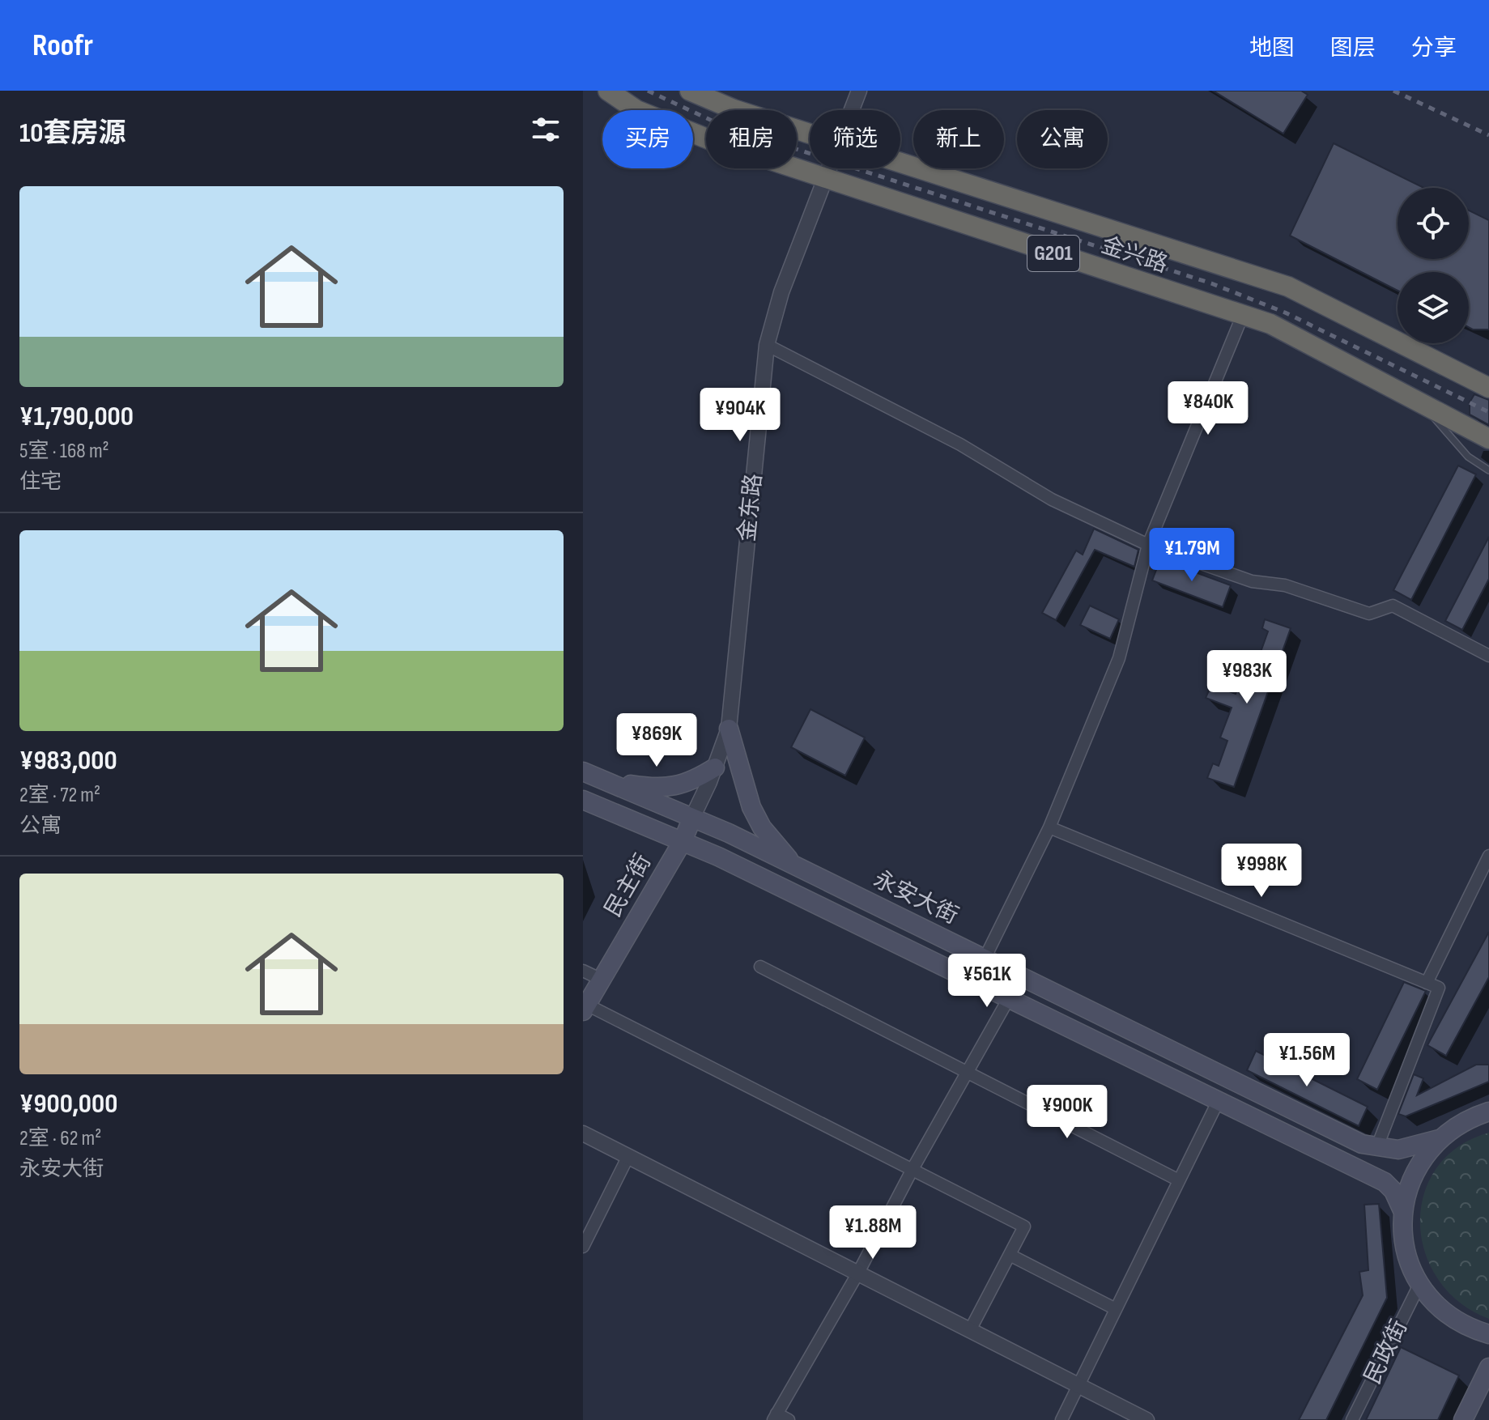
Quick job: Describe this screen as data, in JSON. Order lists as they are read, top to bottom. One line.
{"streets":{"highway":["G201","金兴路"],"main road":["民主街","永安大街"],"street":["金东路","民政街"]},"crossings":[["金兴路","金东路"],["金东路","民主街"],["金东路","永安大街"],["民主街","永安大街"]],"page":{"header":"Roofr","nav":["地图","图层","分享"],"heading":"10套房源","chip":["买房","租房","筛选","新上","公寓"],"list":[{"name":"¥1,790,000","note":"5室 · 168 m² · 住宅"},{"name":"¥983,000","note":"2室 · 72 m² · 公寓"},{"name":"¥900,000","note":"2室 · 62 m² · 永安大街"}],"price":["¥840K","¥904K","¥1.79M","¥983K","¥869K","¥998K","¥561K","¥1.56M","¥900K","¥1.88M"]}}
